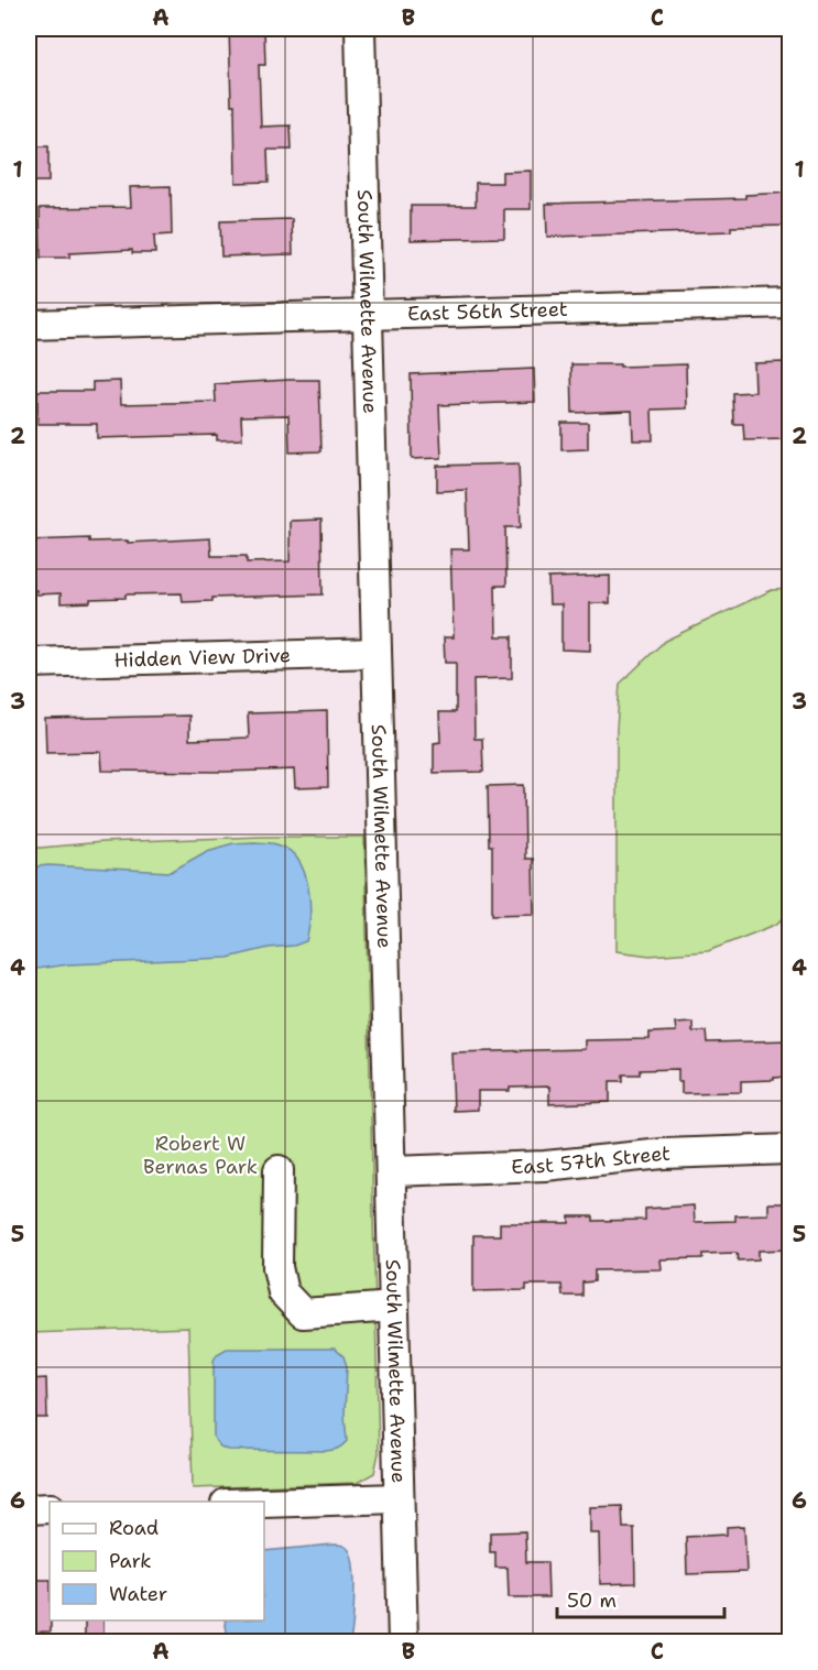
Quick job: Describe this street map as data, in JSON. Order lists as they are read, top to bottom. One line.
{"streets":{"street":["South Wilmette Avenue","East 56th Street","Hidden View Drive","East 57th Street"]},"crossings":[["South Wilmette Avenue","East 56th Street"],["South Wilmette Avenue","Hidden View Drive"],["South Wilmette Avenue","East 57th Street"]],"parks":["Robert W Bernas Park"],"legend":["Road","Park","Water"],"scale_bar":"50 m","grid":{"columns":["A","B","C"],"rows":["1","2","3","4","5","6"]}}
